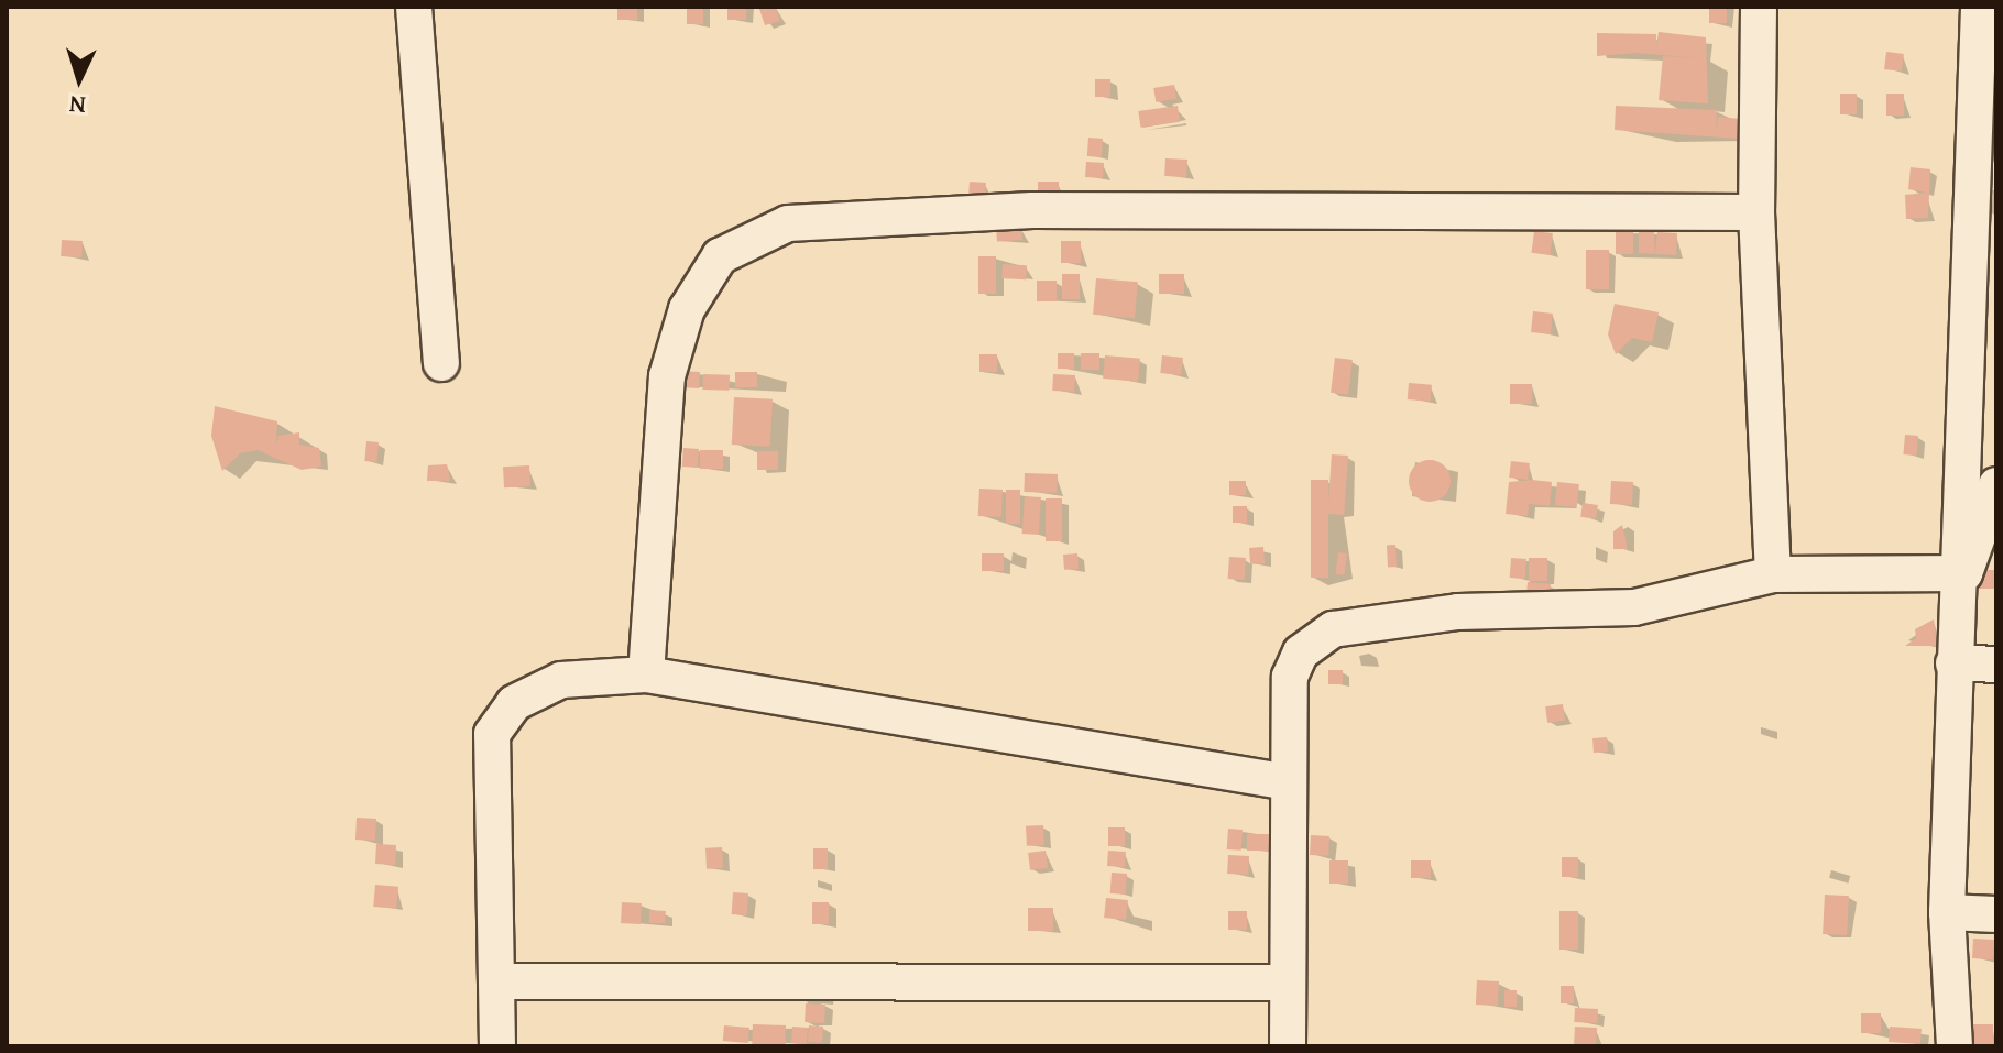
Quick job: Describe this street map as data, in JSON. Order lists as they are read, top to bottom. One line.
{"north":"bottom"}
